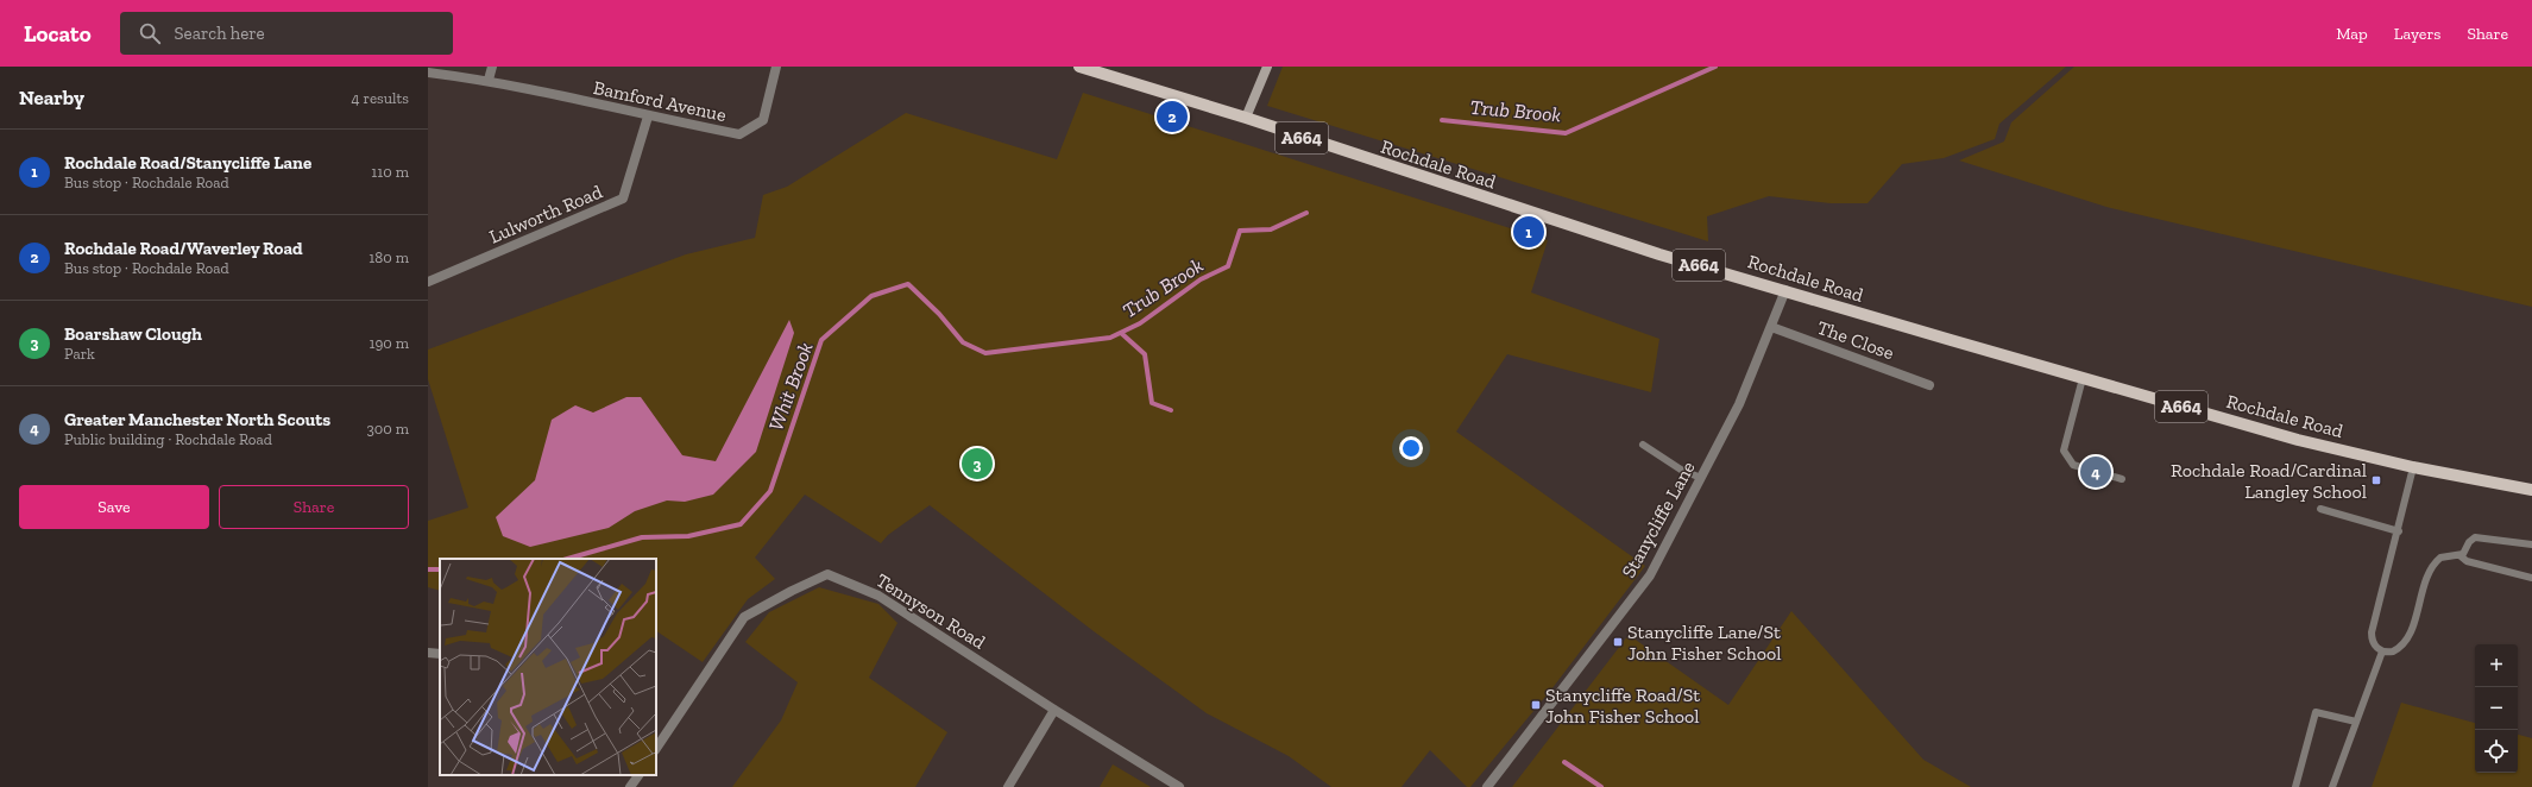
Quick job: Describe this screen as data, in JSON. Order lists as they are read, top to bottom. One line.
{"streets":{"main road":["A664","Rochdale Road"],"street":["Bamford Avenue","Lulworth Road","The Close","Stanycliffe Lane","Tennyson Road"]},"crossings":[["Bamford Avenue","Lulworth Road"],["Rochdale Road","Stanycliffe Lane"],["The Close","Stanycliffe Lane"]],"water":["Trub Brook","Whit Brook"],"places":{"transit":["Rochdale Road/Cardinal Langley School","Stanycliffe Lane/St John Fisher School","Stanycliffe Road/St John Fisher School"]},"page":{"header":"Locato","search":"Search here","nav":["Map","Layers","Share"],"heading":["Nearby","4 results"],"pins":["2","1","3","4"],"list":[{"mark":"1","name":"Rochdale Road/Stanycliffe Lane","note":"Bus stop · Rochdale Road","value":"110 m"},{"mark":"2","name":"Rochdale Road/Waverley Road","note":"Bus stop · Rochdale Road","value":"180 m"},{"mark":"3","name":"Boarshaw Clough","note":"Park","value":"190 m"},{"mark":"4","name":"Greater Manchester North Scouts","note":"Public building · Rochdale Road","value":"300 m"}],"buttons":["Save","Share"],"map_buttons":["+","−"]}}
